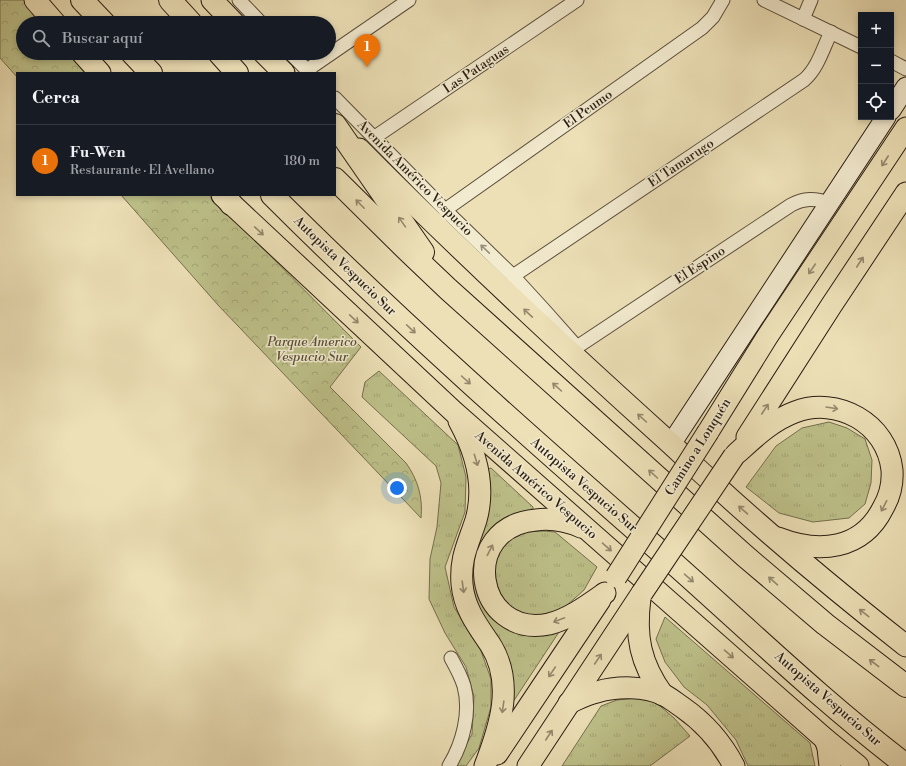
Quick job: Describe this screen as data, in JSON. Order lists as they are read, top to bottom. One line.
{"streets":{"highway":["Autopista Vespucio Sur"],"main road":["Avenida Américo Vespucio","Camino a Lonquén"],"street":["Las Pataguas","El Peumo","El Tamarugo","El Espino"]},"crossings":[["Las Pataguas","Avenida Américo Vespucio"],["El Peumo","Avenida Américo Vespucio"],["El Tamarugo","Avenida Américo Vespucio"],["Avenida Américo Vespucio","El Espino"],["Avenida Américo Vespucio","Camino a Lonquén"],["El Espino","Camino a Lonquén"]],"parks":["Parque Americo Vespucio Sur"],"page":{"map_buttons":["+","−"],"search":"Buscar aquí","pins":"1","heading":"Cerca","list":[{"mark":"1","name":"Fu-Wen","note":"Restaurante · El Avellano","value":"180 m"}]}}
